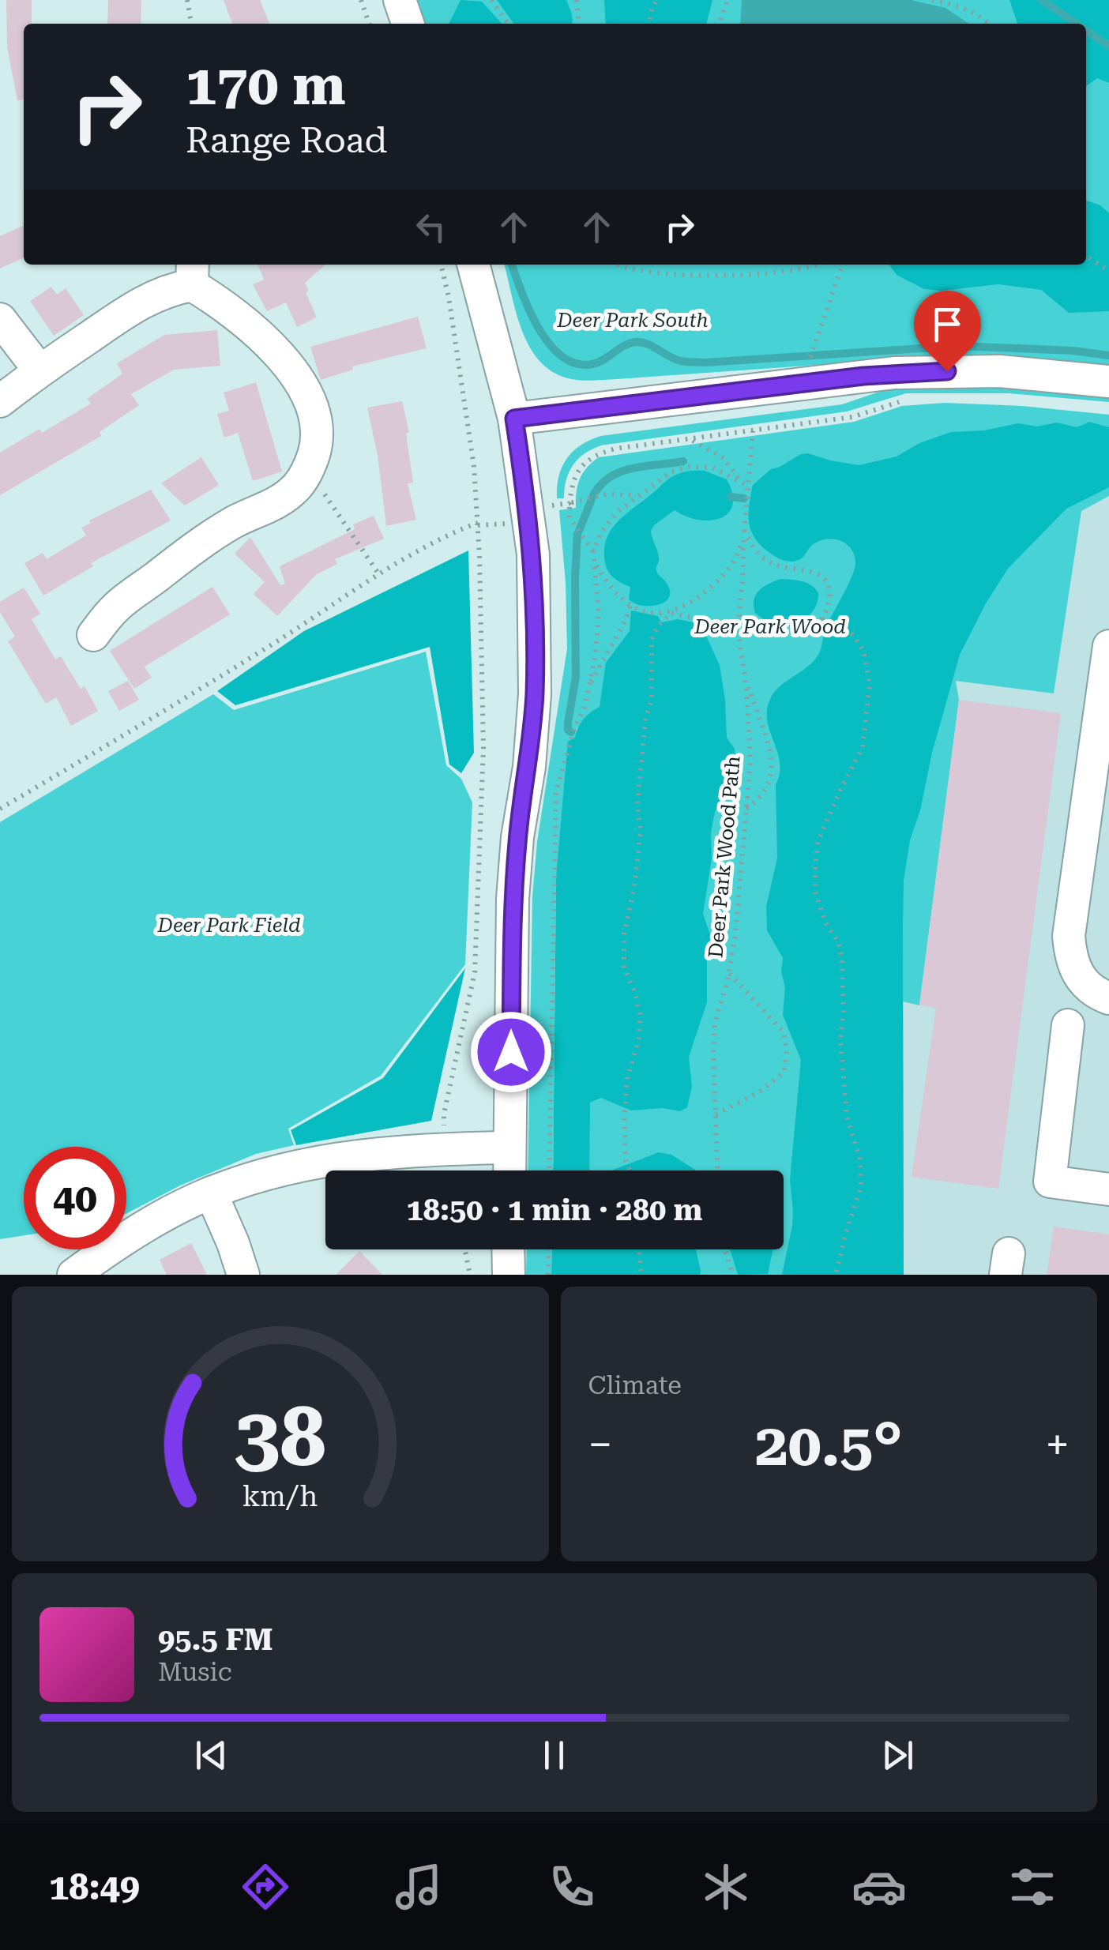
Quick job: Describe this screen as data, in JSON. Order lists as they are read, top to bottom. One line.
{"streets":{"path":["Deer Park Wood Path"]},"parks":["Deer Park South","Deer Park Wood","Deer Park Field"],"page":{"turn":["170 m","Range Road"],"limit":"40","trip":"18:50 · 1 min · 280 m","tile":"Climate","heat":["−","20.5°","+"],"song":["95.5 FM","Music"],"tabs":"18:49","gauge":["38","km/h"]}}
